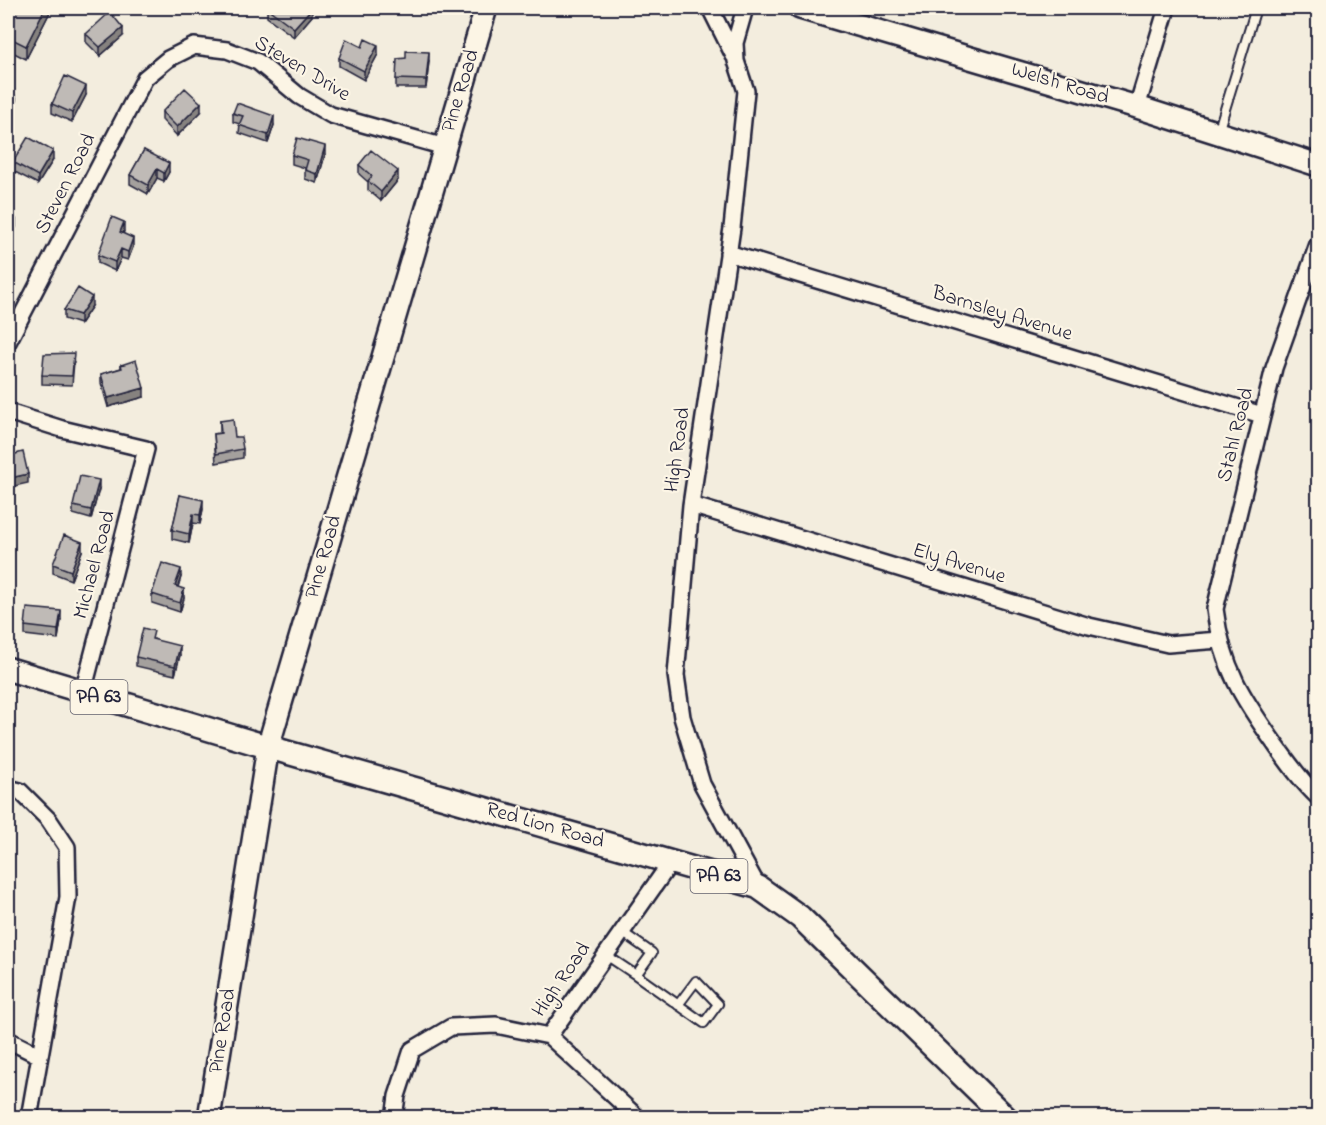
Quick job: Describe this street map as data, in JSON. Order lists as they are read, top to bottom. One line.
{"streets":{"main road":["PA 63","Red Lion Road"],"street":["Steven Drive","Welsh Road","Pine Road","Steven Road","Barnsley Avenue","Stahl Road","High Road","Ely Avenue","Michael Road"]},"crossings":[["Steven Drive","Pine Road"],["Steven Drive","Steven Road"],["Pine Road","Red Lion Road"],["Barnsley Avenue","Stahl Road"],["Barnsley Avenue","High Road"],["Stahl Road","Ely Avenue"],["High Road","Ely Avenue"],["High Road","Red Lion Road"],["Michael Road","Red Lion Road"]]}
